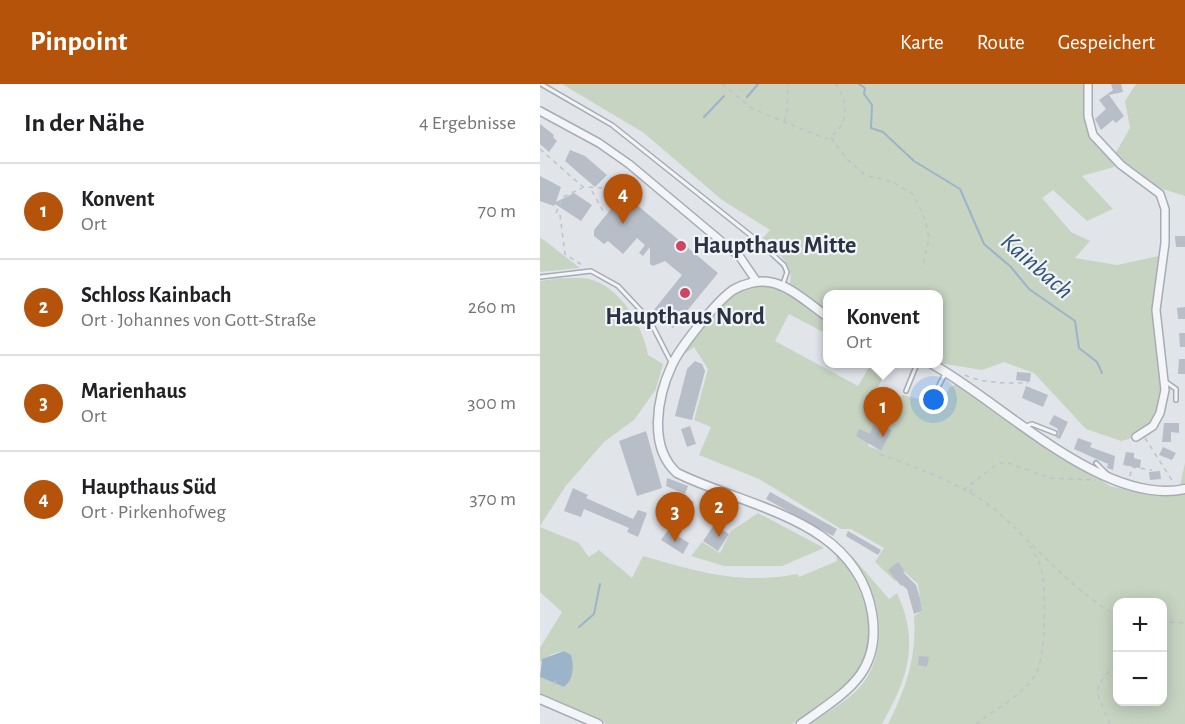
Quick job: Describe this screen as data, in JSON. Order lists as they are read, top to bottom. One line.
{"water":["Kainbach"],"places":["Haupthaus Mitte","Haupthaus Nord"],"page":{"header":"Pinpoint","nav":["Karte","Route","Gespeichert"],"heading":["In der Nähe","4 Ergebnisse"],"list":[{"mark":"1","name":"Konvent","note":"Ort","value":"70 m"},{"mark":"2","name":"Schloss Kainbach","note":"Ort · Johannes von Gott-Straße","value":"260 m"},{"mark":"3","name":"Marienhaus","note":"Ort","value":"300 m"},{"mark":"4","name":"Haupthaus Süd","note":"Ort · Pirkenhofweg","value":"370 m"}],"pins":["4","1","2","3"],"popup":["Konvent","Ort"],"map_buttons":["+","−"]}}
